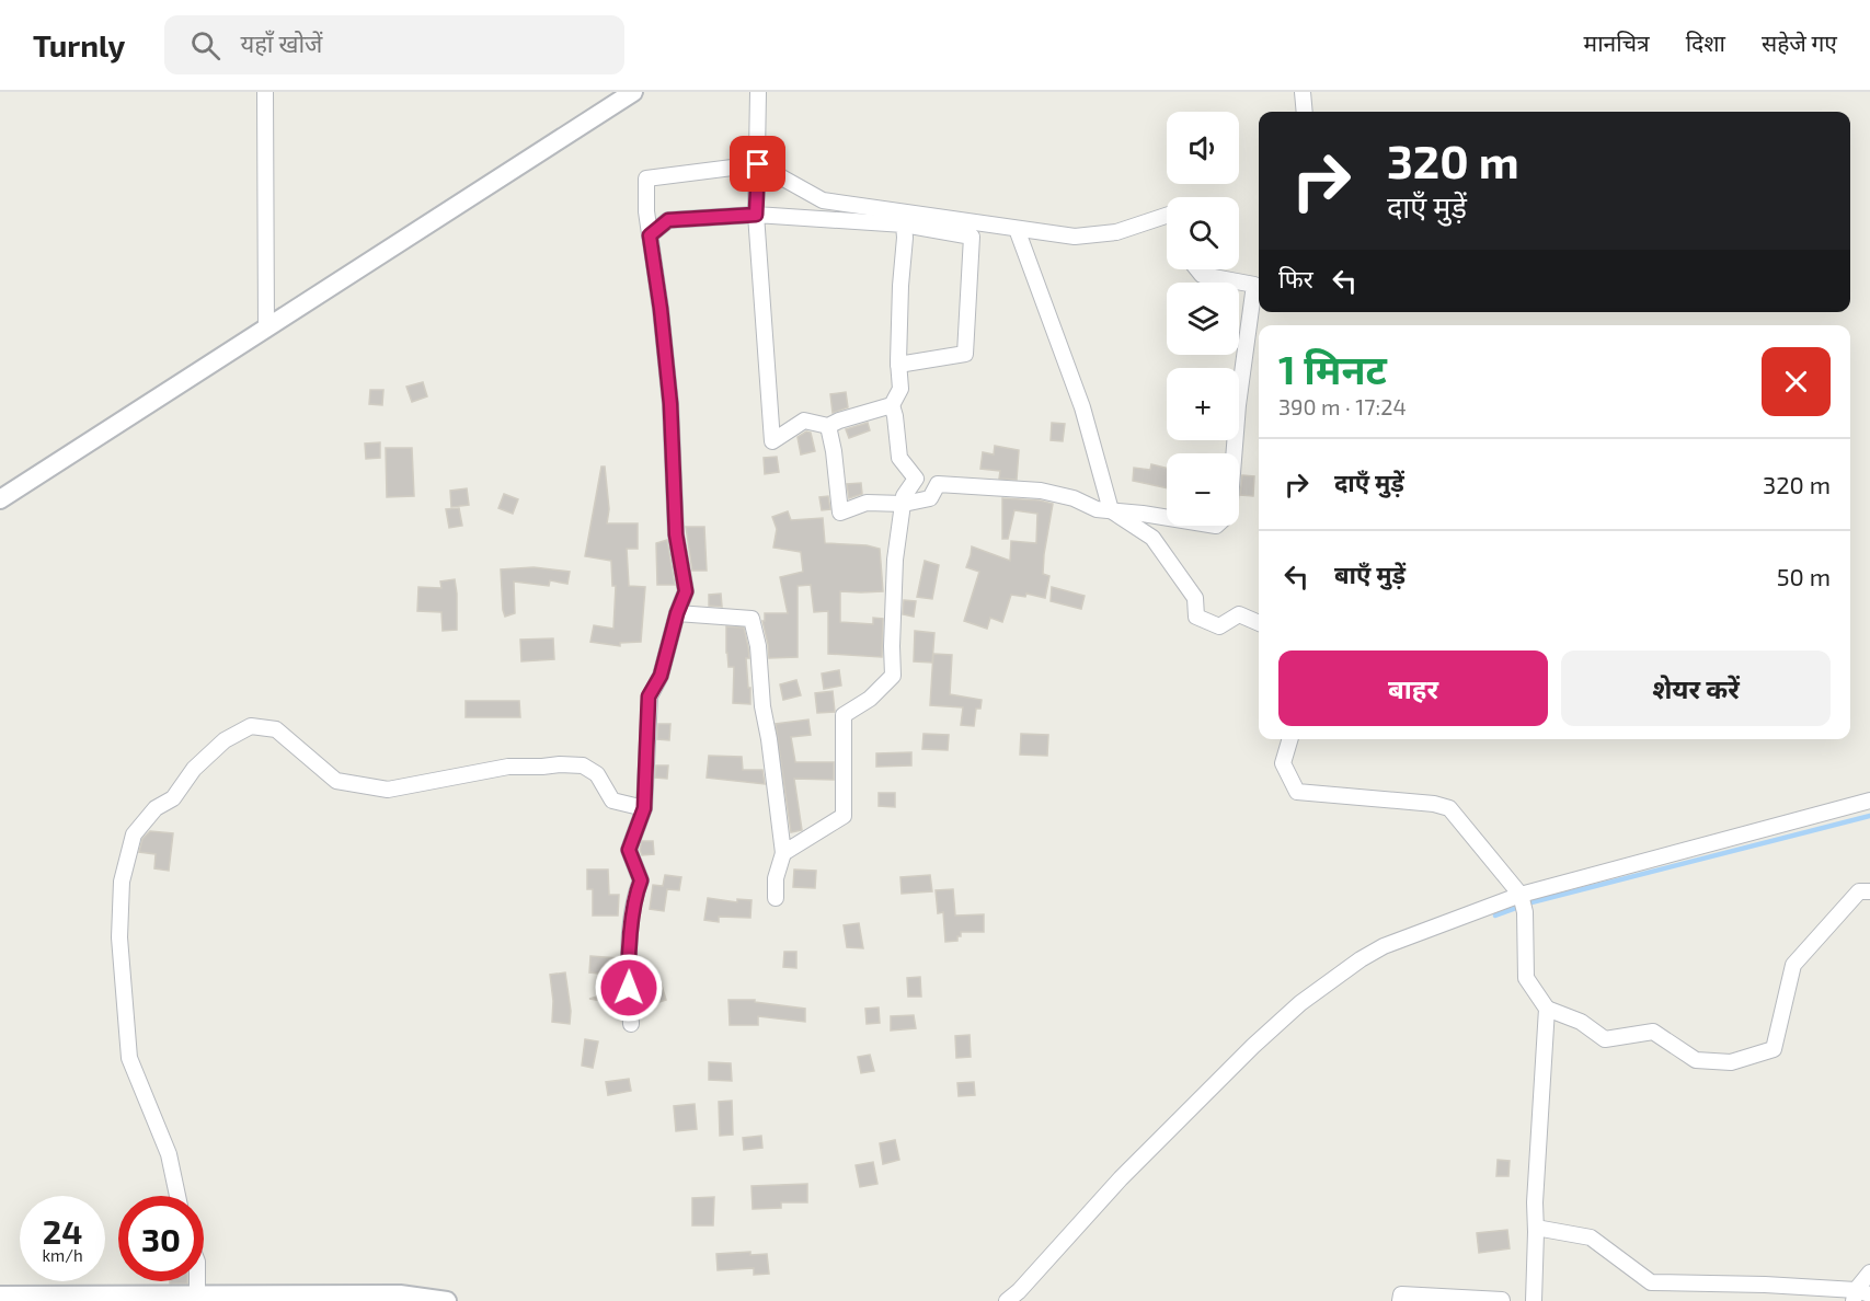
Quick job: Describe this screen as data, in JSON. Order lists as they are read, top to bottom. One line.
{"page":{"header":"Turnly","search":"यहाँ खोजें","nav":["मानचित्र","दिशा","सहेजे गए"],"map_buttons":["+","−"],"turn":["320 m","दाएँ मुड़ें"],"then":"फिर","heading":["1 मिनट","390 m · 17:24"],"list":[{"name":"दाएँ मुड़ें","value":"320 m"},{"name":"बाएँ मुड़ें","value":"50 m"}],"buttons":["बाहर","शेयर करें"],"speed":"24 km/h","limit":"30"}}
